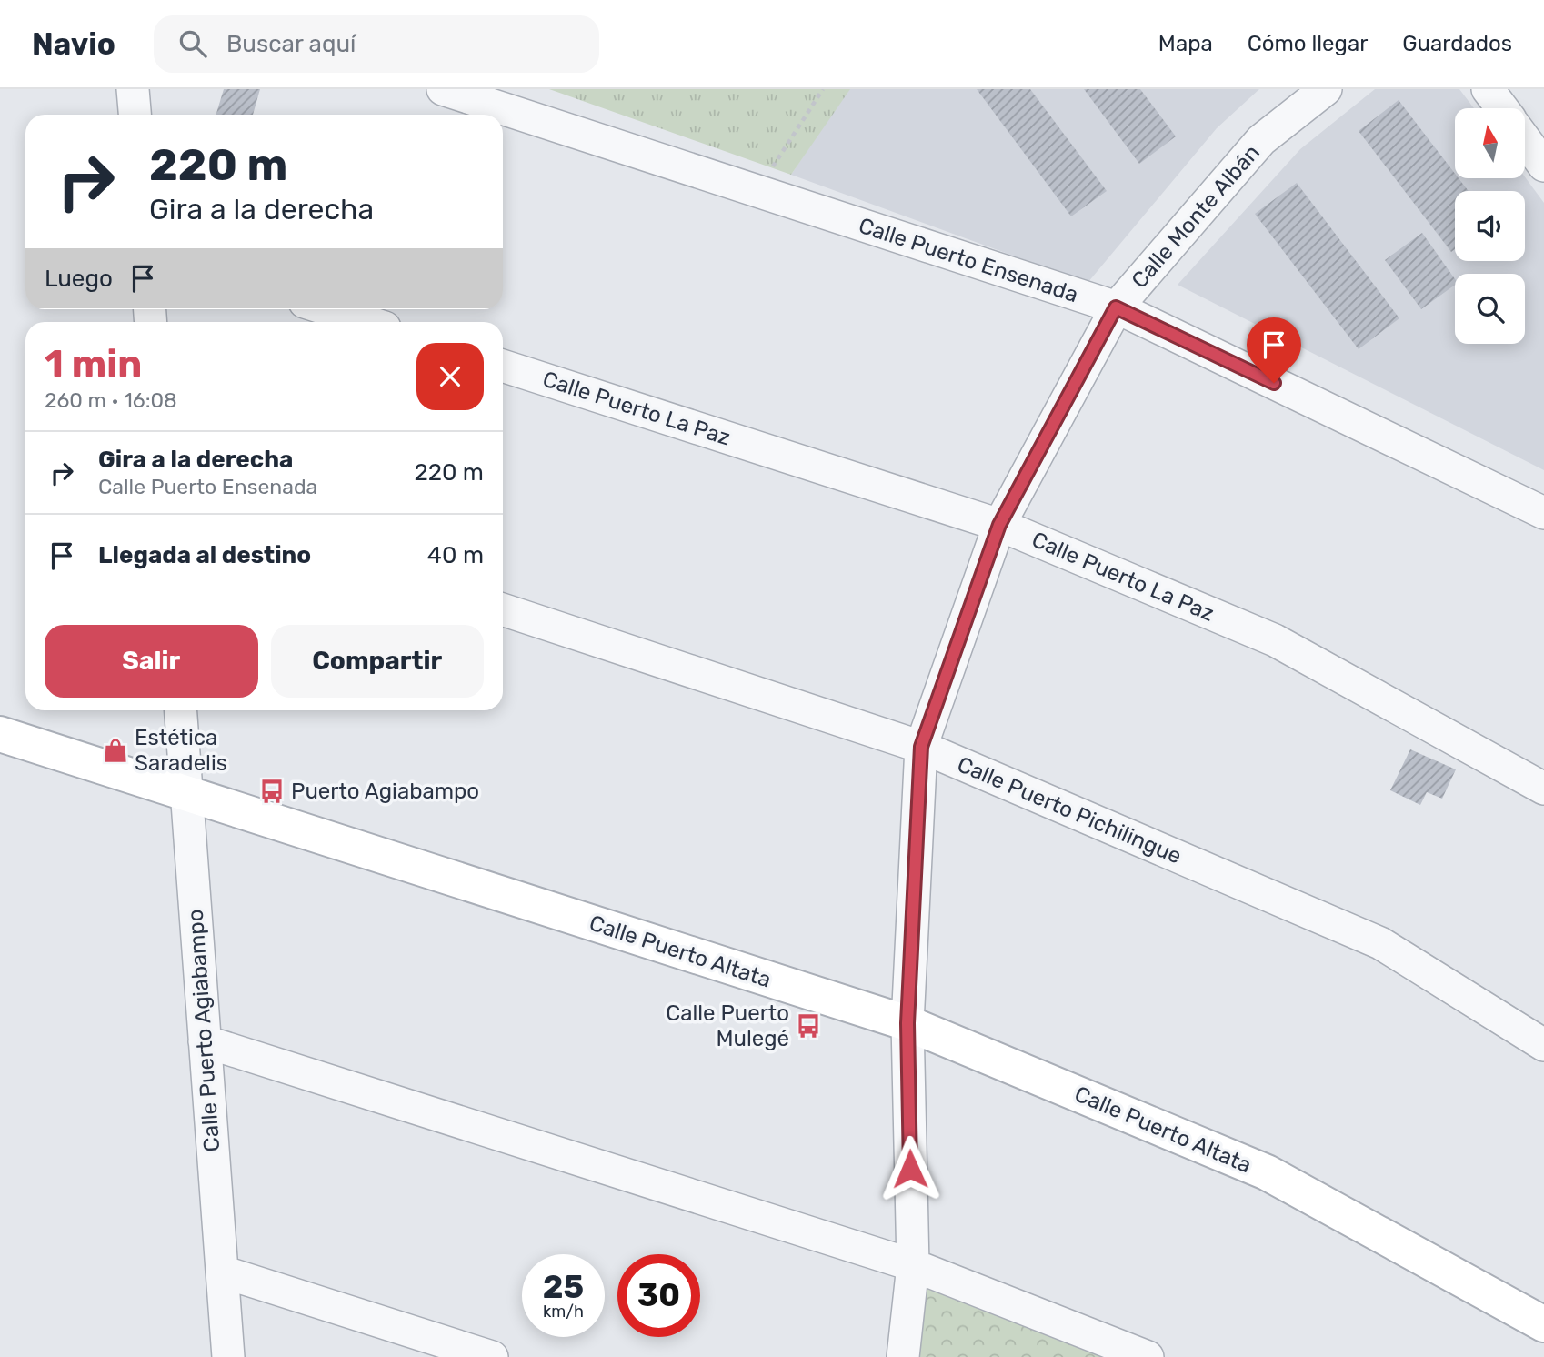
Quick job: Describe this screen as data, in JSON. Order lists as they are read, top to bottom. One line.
{"streets":{"street":["Calle Monte Albán","Calle Puerto Ensenada","Calle Puerto La Paz","Calle Puerto Pichilingue","Calle Puerto Altata","Calle Puerto Agiabampo"]},"crossings":[["Calle Monte Albán","Calle Puerto Ensenada"],["Calle Monte Albán","Calle Puerto La Paz"],["Calle Monte Albán","Calle Puerto Pichilingue"],["Calle Monte Albán","Calle Puerto Altata"],["Calle Puerto Altata","Calle Puerto Agiabampo"]],"places":{"shop":["Estética Saradelis"],"bus stop":["Puerto Agiabampo","Calle Puerto Mulegé"]},"north":"top","page":{"header":"Navio","search":"Buscar aquí","nav":["Mapa","Cómo llegar","Guardados"],"turn":["220 m","Gira a la derecha"],"then":"Luego","heading":["1 min","260 m · 16:08"],"list":[{"name":"Gira a la derecha","note":"Calle Puerto Ensenada","value":"220 m"},{"name":"Llegada al destino","value":"40 m"}],"buttons":["Salir","Compartir"],"speed":"25 km/h","limit":"30"}}
